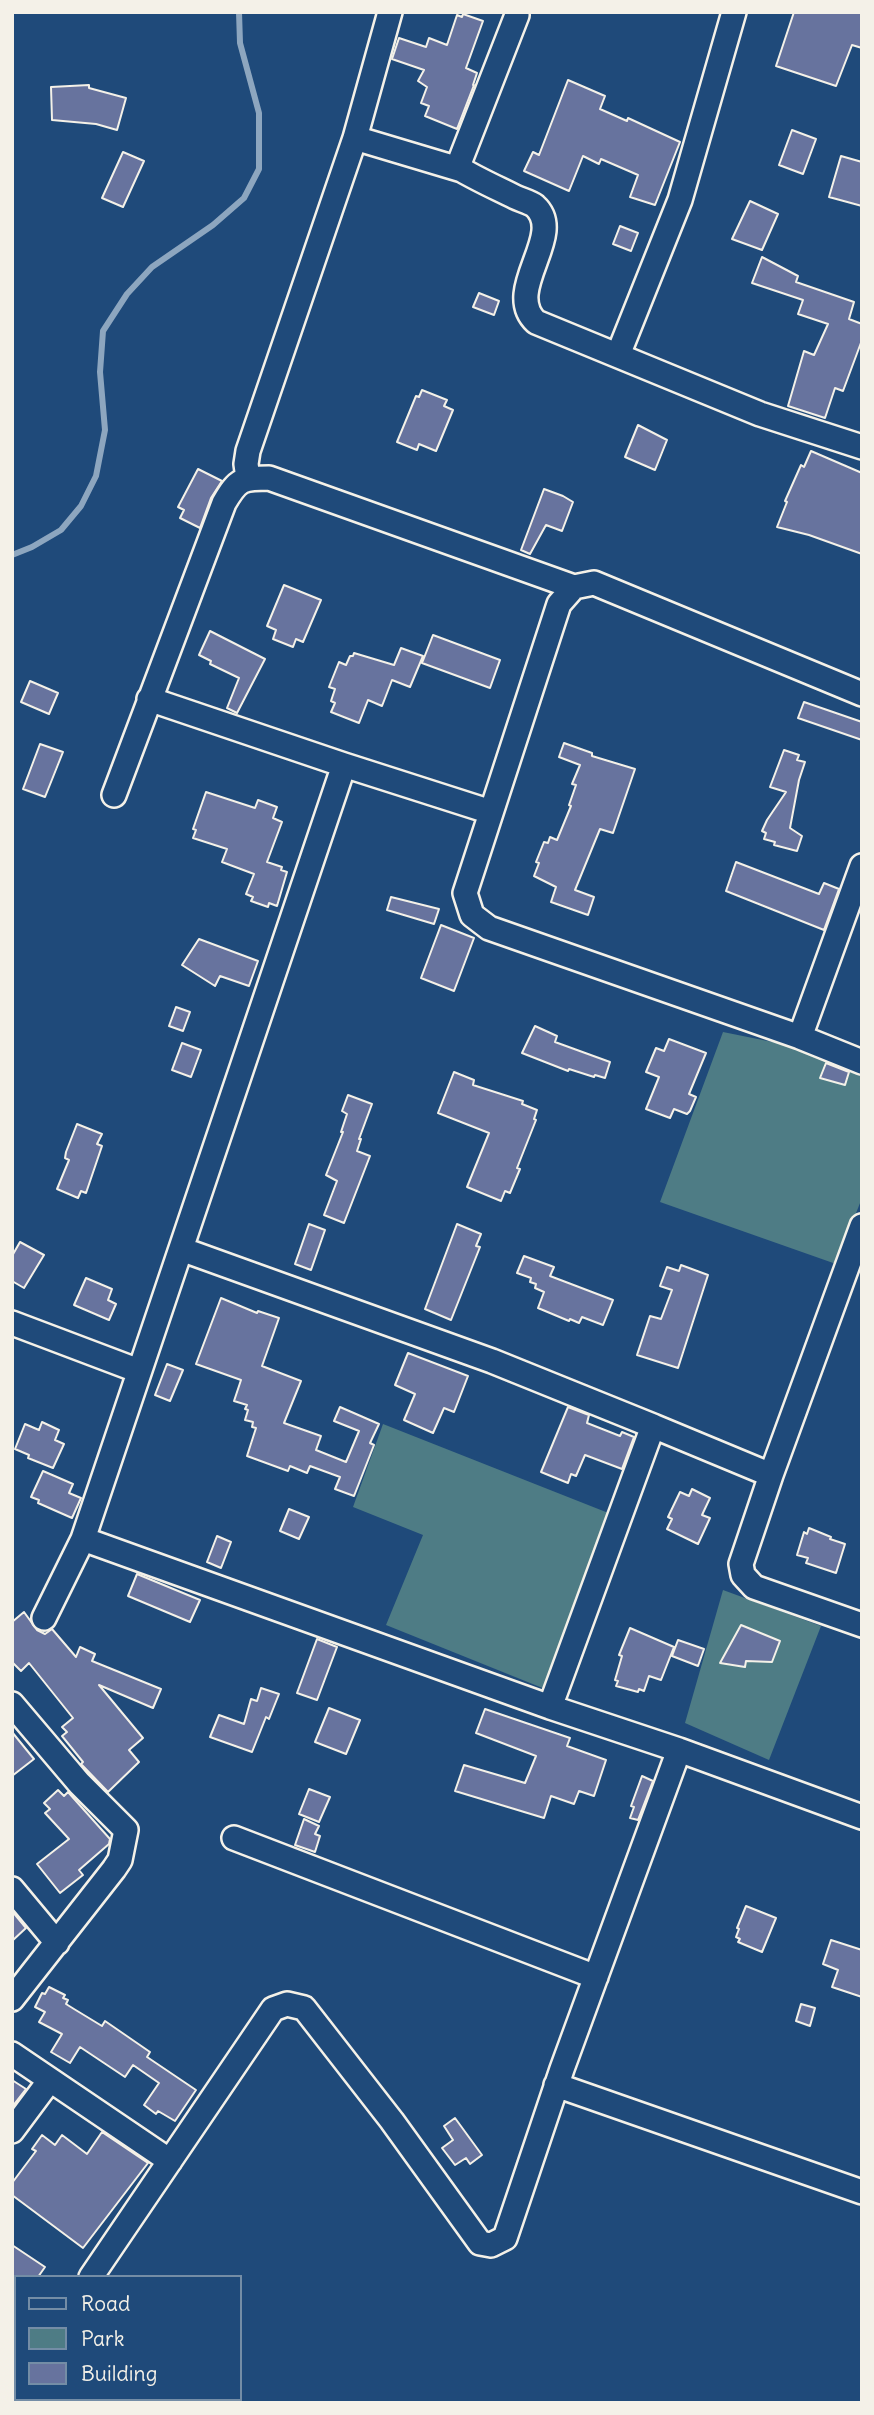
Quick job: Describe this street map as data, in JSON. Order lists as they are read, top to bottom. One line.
{"legend":["Road","Park","Building"]}
